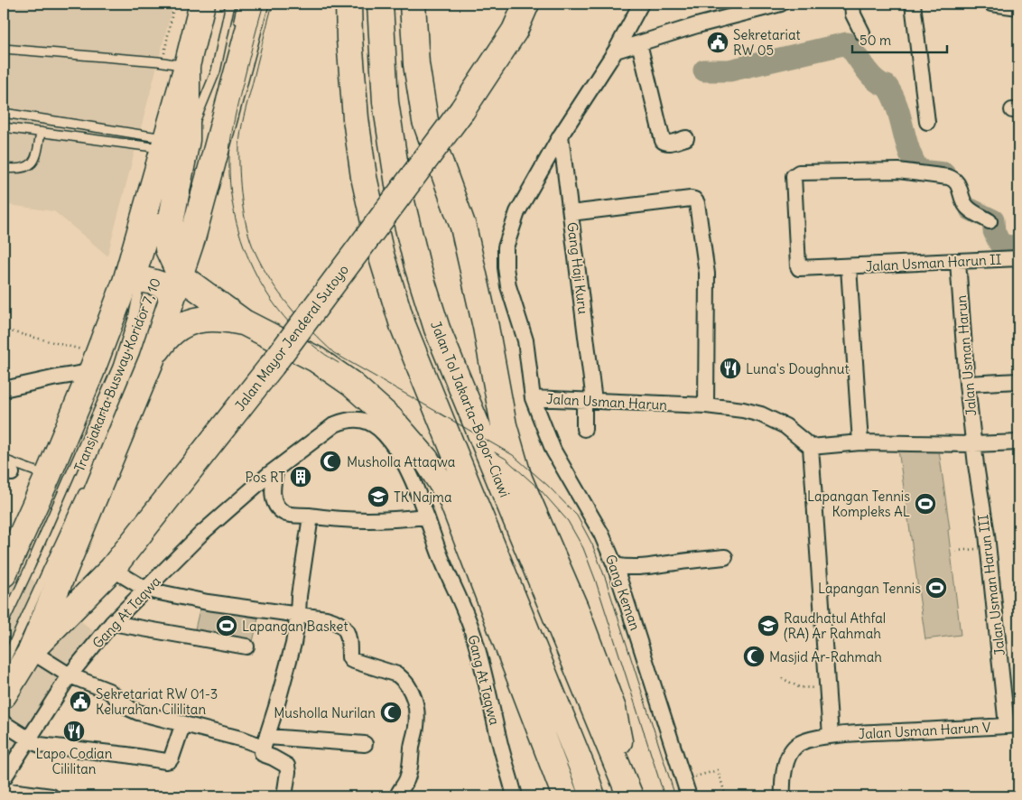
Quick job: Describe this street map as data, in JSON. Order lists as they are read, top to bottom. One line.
{"streets":{"highway":["Jalan Mayor Jenderal Sutoyo","Jalan Tol Jakarta–Bogor–Ciawi"],"street":["Jalan Usman Harun II","Gang Haji Kuru","Jalan Usman Harun","Jalan Usman Harun III","Gang Keman","Gang At Taqwa","Jalan Usman Harun V"],"lane":["Transjakarta Busway Koridor 7, 10"]},"crossings":[["Jalan Usman Harun II","Jalan Usman Harun"],["Gang Haji Kuru","Jalan Usman Harun"],["Jalan Usman Harun","Jalan Usman Harun III"],["Jalan Usman Harun","Gang Keman"],["Jalan Usman Harun III","Jalan Usman Harun V"]],"places":{"public building":["Sekretariat RW 05","Sekretariat RW 01-3 Kelurahan Cililitan"],"restaurant":["Luna's Doughnut","Lapo Codian Cililitan"],"mosque":["Musholla Attaqwa","Masjid Ar-Rahmah","Musholla Nurilan"],"building":["Pos RT"],"school or university":["TK Najma","Raudhatul Athfal (RA) Ar Rahmah"],"sports":["Lapangan Tennis Kompleks AL","Lapangan Tennis","Lapangan Basket"]},"scale_bar":"50 m"}
